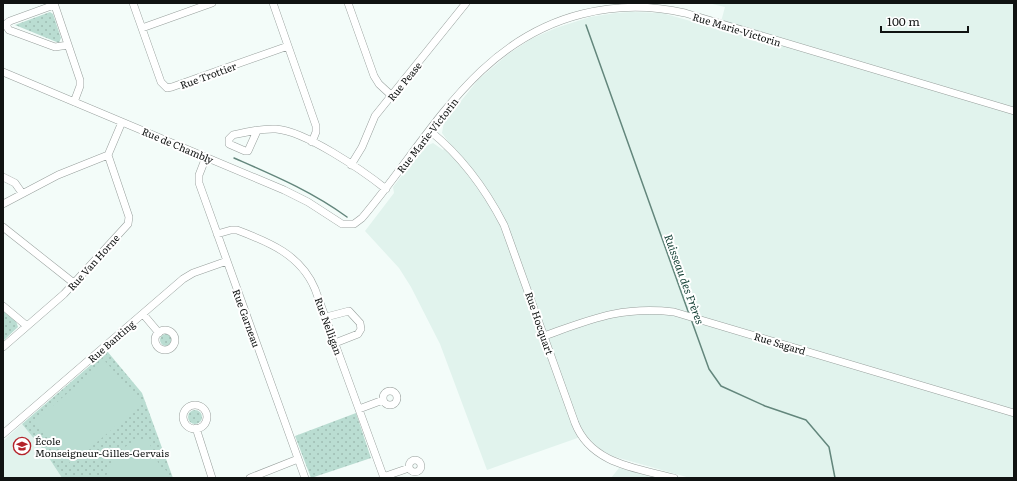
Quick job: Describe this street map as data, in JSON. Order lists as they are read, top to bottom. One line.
{"streets":{"street":["Rue Marie-Victorin","Rue Trottier","Rue Pease","Rue de Chambly","Rue Van Horne","Rue Garneau","Rue Hocquart","Rue Nelligan","Rue Banting","Rue Sagard"]},"crossings":[["Rue Marie-Victorin","Rue de Chambly"],["Rue Marie-Victorin","Rue Hocquart"],["Rue de Chambly","Rue Garneau"],["Rue Garneau","Rue Nelligan"],["Rue Garneau","Rue Banting"],["Rue Hocquart","Rue Sagard"]],"water":["Ruisseau des Frères"],"places":{"school or university":["École Monseigneur-Gilles-Gervais"]},"scale_bar":"100 m"}
